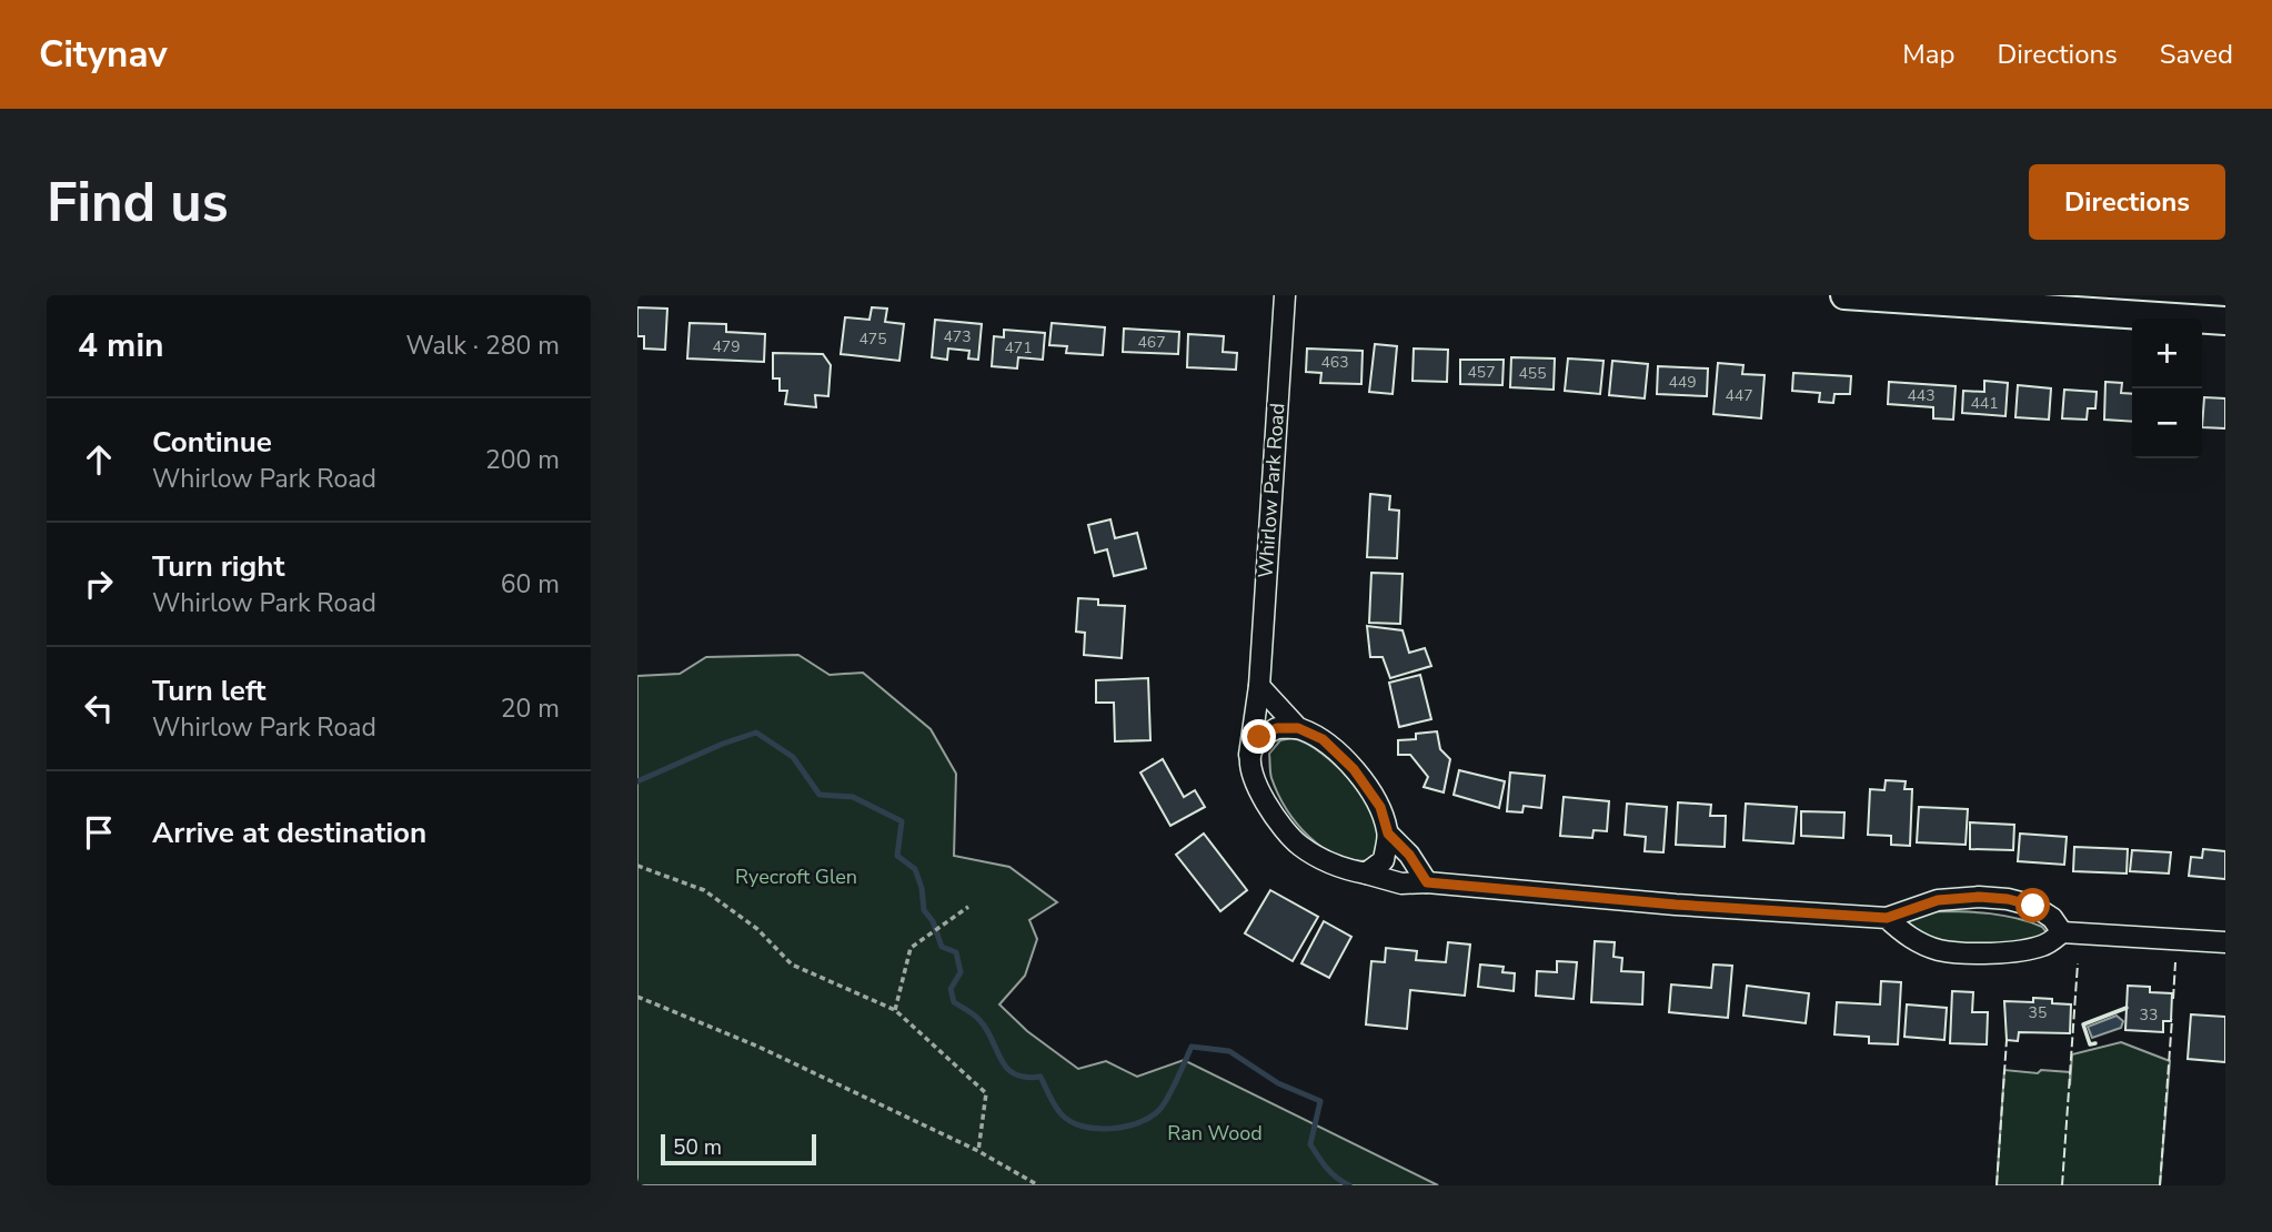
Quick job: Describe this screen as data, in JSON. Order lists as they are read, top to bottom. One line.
{"streets":{"street":["Whirlow Park Road"]},"parks":["Ryecroft Glen","Ran Wood"],"house_numbers":["473","475","467","479","471","463","457","455","449","447","443","441","35","33"],"scale_bar":"50 m","page":{"header":"Citynav","nav":["Map","Directions","Saved"],"buttons":"Directions","title":"Find us","heading":["4 min","Walk · 280 m"],"map_buttons":["+","−"],"list":[["Continue","Whirlow Park Road","200 m"],["Turn right","Whirlow Park Road","60 m"],["Turn left","Whirlow Park Road","20 m"],"Arrive at destination"],"scale":"50 m"}}
